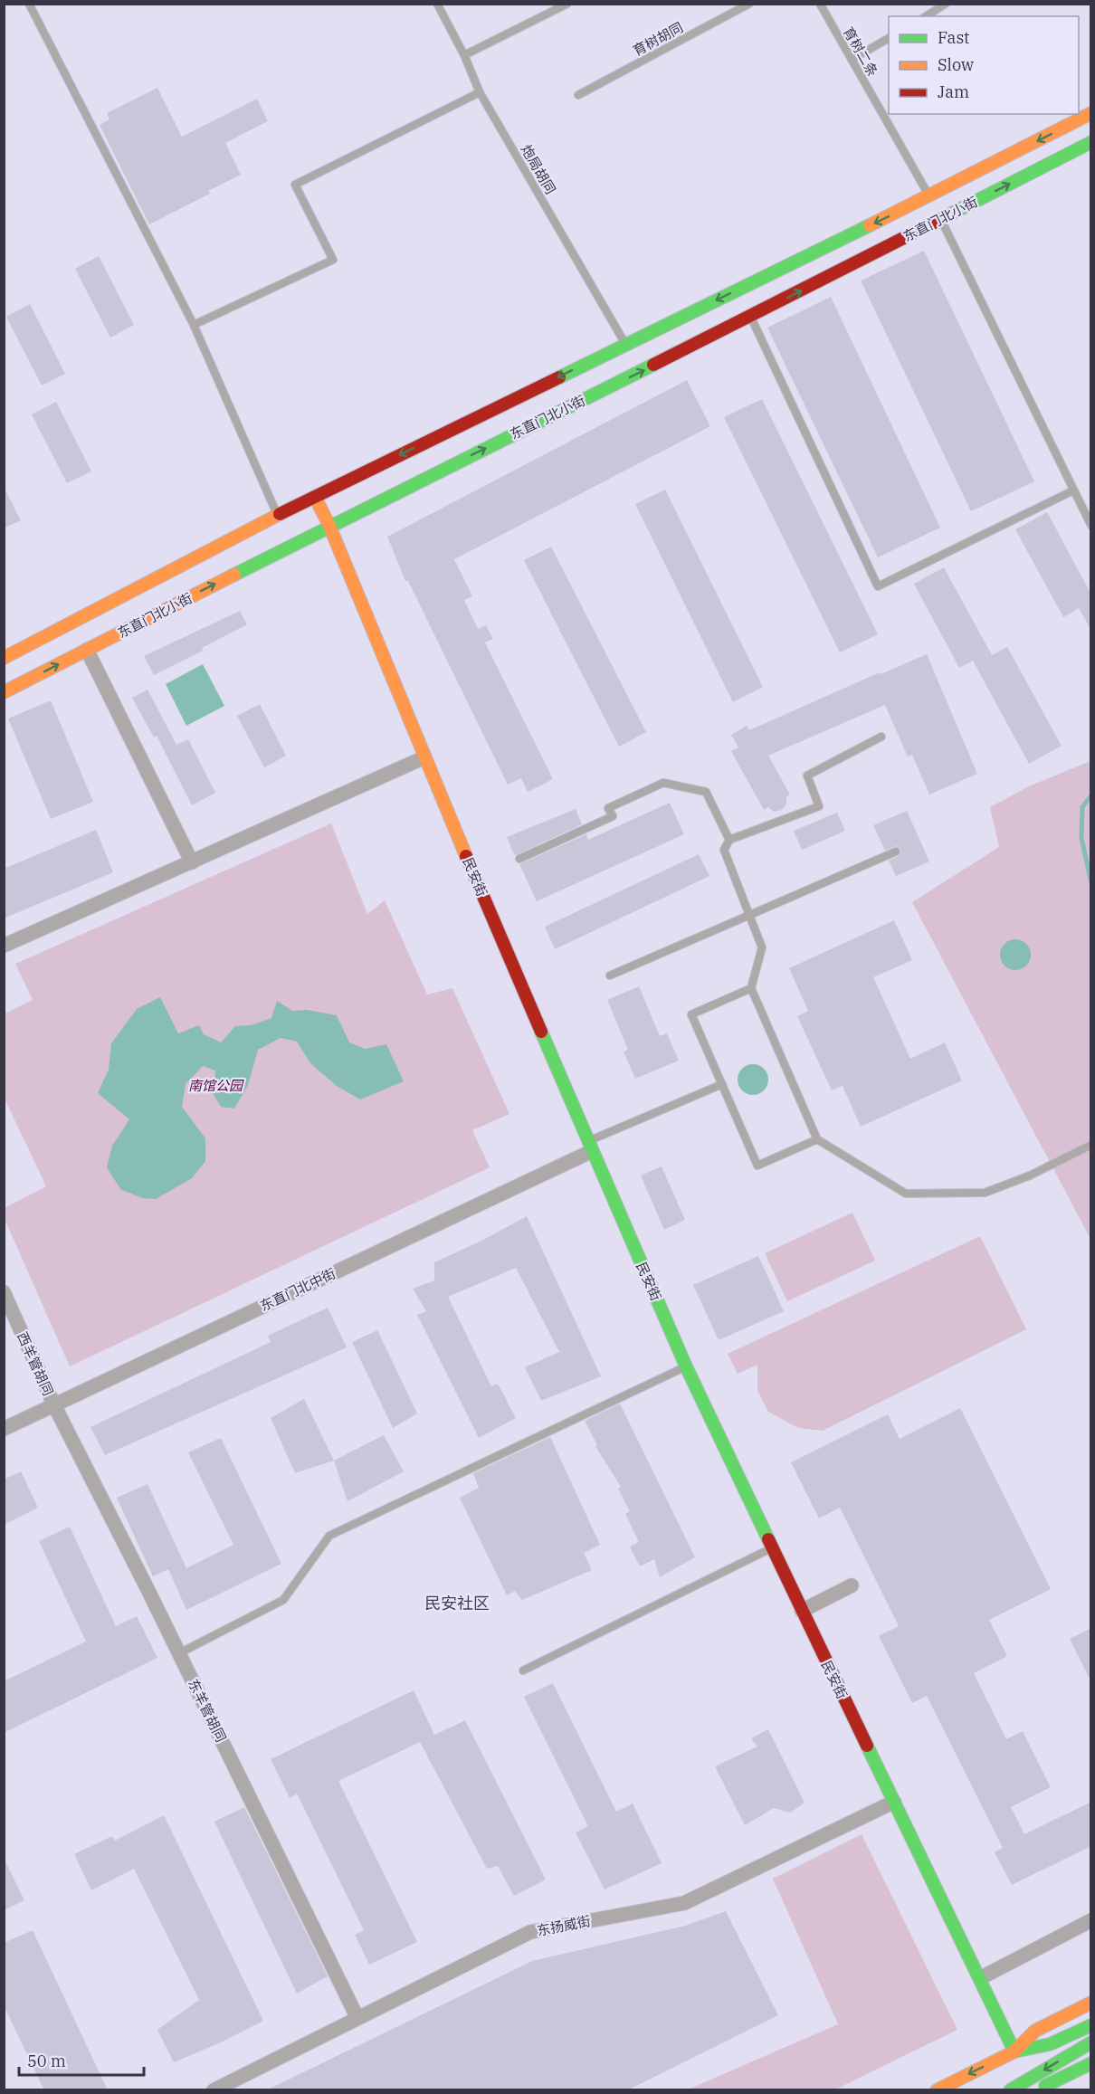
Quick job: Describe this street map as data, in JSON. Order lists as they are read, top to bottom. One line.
{"streets":{"main road":["东直门北小街","民安街"],"street":["东直门北中街","西羊管胡同","东羊管胡同","东扬威街"],"lane":["育树胡同","育树二条","炮局胡同"]},"crossings":[["育树二条","东直门北小街"],["炮局胡同","东直门北小街"],["东直门北小街","民安街"],["民安街","东直门北中街"],["民安街","东扬威街"],["东直门北中街","西羊管胡同"],["东直门北中街","东羊管胡同"],["西羊管胡同","东羊管胡同"],["东羊管胡同","东扬威街"]],"districts":["民安社区"],"parks":["南馆公园"],"legend":["Fast","Slow","Jam"],"scale_bar":"50 m"}
